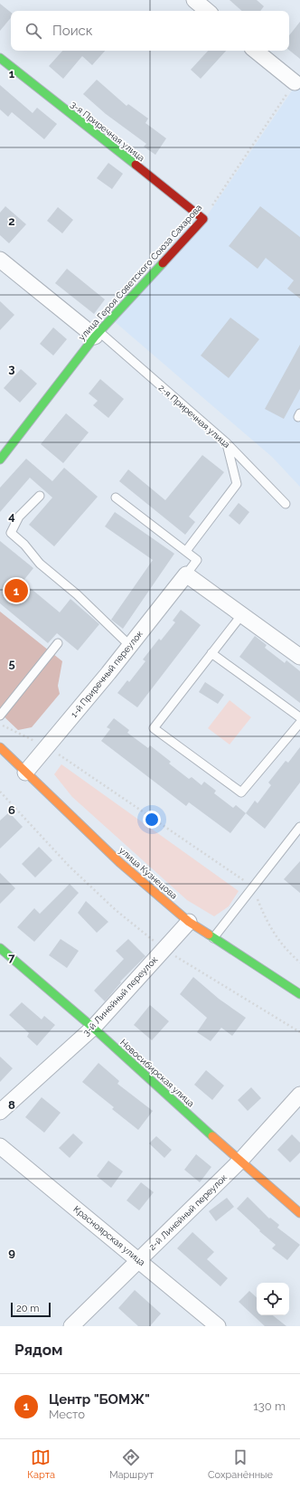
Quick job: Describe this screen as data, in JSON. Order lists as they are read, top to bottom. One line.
{"streets":{"street":["3-я Приречная улица","улица Героя Советского Союза Сахарова","2-я Приречная улица","1-й Приречный переулок","улица Кузнецова","3-й Линейный переулок","Новосибирская улица","2-й Линейный переулок","Красноярская улица"]},"crossings":[["3-я Приречная улица","улица Героя Советского Союза Сахарова"],["улица Героя Советского Союза Сахарова","2-я Приречная улица"],["1-й Приречный переулок","улица Кузнецова"],["улица Кузнецова","3-й Линейный переулок"],["3-й Линейный переулок","Новосибирская улица"],["Новосибирская улица","2-й Линейный переулок"],["2-й Линейный переулок","Красноярская улица"]],"scale_bar":"20 m","page":{"search":"Поиск","pins":"1","scale":"20 m","heading":"Рядом","list":[{"mark":"1","name":"Центр \"БОМЖ\"","note":"Место","value":"130 m"}],"nav":["Карта","Маршрут","Сохранённые"]},"grid":{"rows":["1","2","3","4","5","6","7","8","9"]}}
